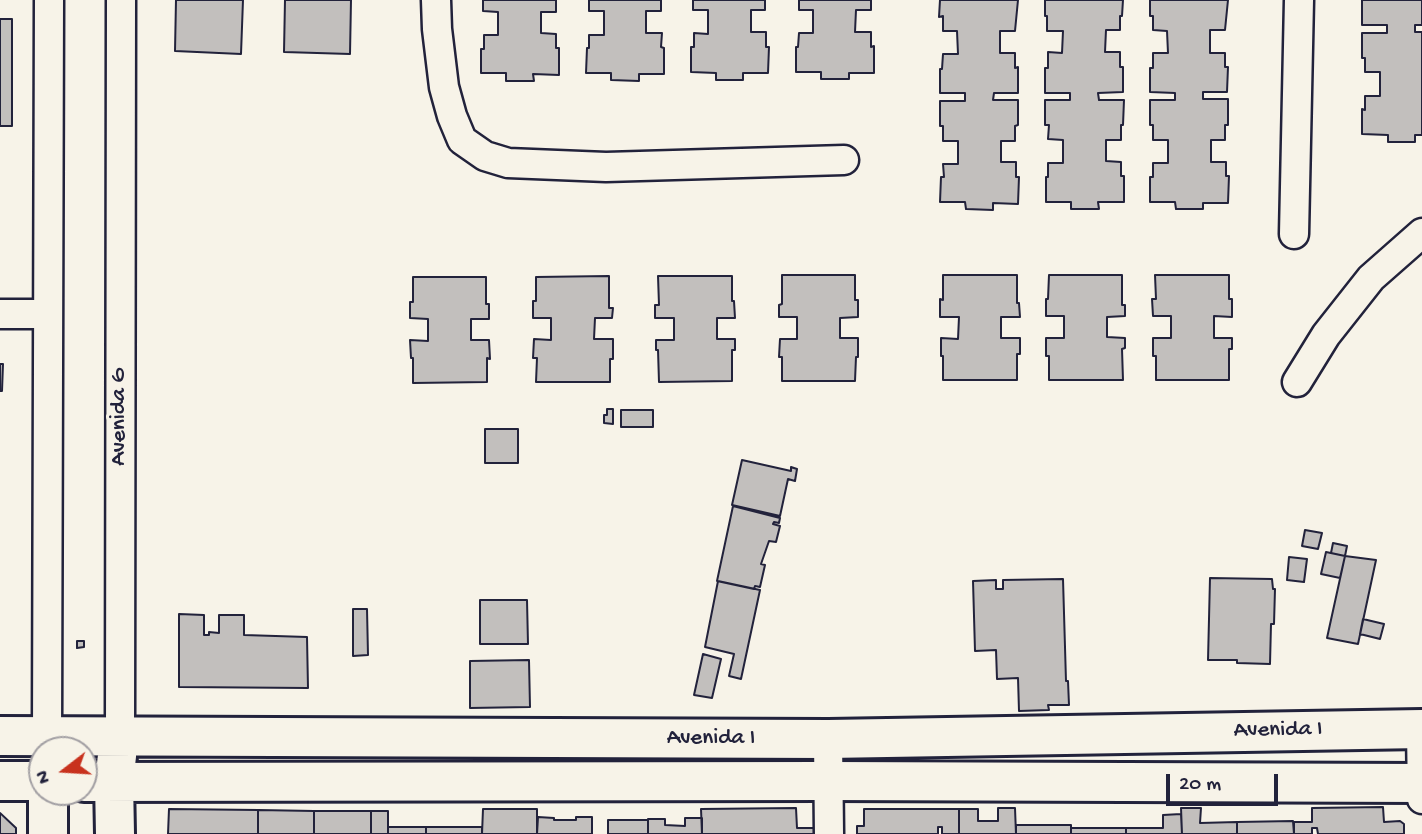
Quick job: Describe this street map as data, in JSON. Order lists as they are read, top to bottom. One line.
{"streets":{"street":["Avenida G","Avenida I"]},"crossings":[["Avenida G","Avenida I"]],"scale_bar":"20 m","north":"left"}
